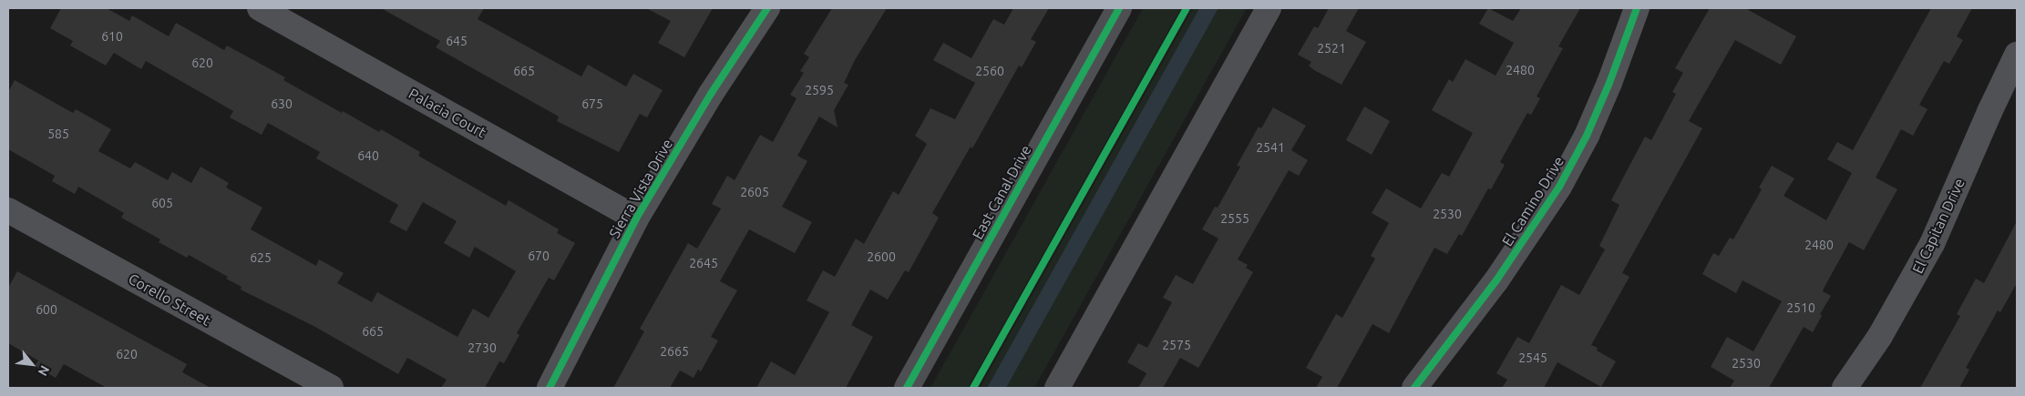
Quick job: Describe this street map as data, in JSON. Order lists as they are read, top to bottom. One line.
{"streets":{"main road":["East Canal Drive"],"street":["Palacia Court","Sierra Vista Drive","El Camino Drive","El Capitan Drive","Corello Street"]},"crossings":[["Palacia Court","Sierra Vista Drive"]],"house_numbers":["610","645","2521","620","2480","665","2560","2595","630","675","585","2541","640","2605","605","2530","2555","2480","670","2600","625","2645","2510","600","665","2575","2730","2665","620","2545","2530"],"north":"bottom right"}
